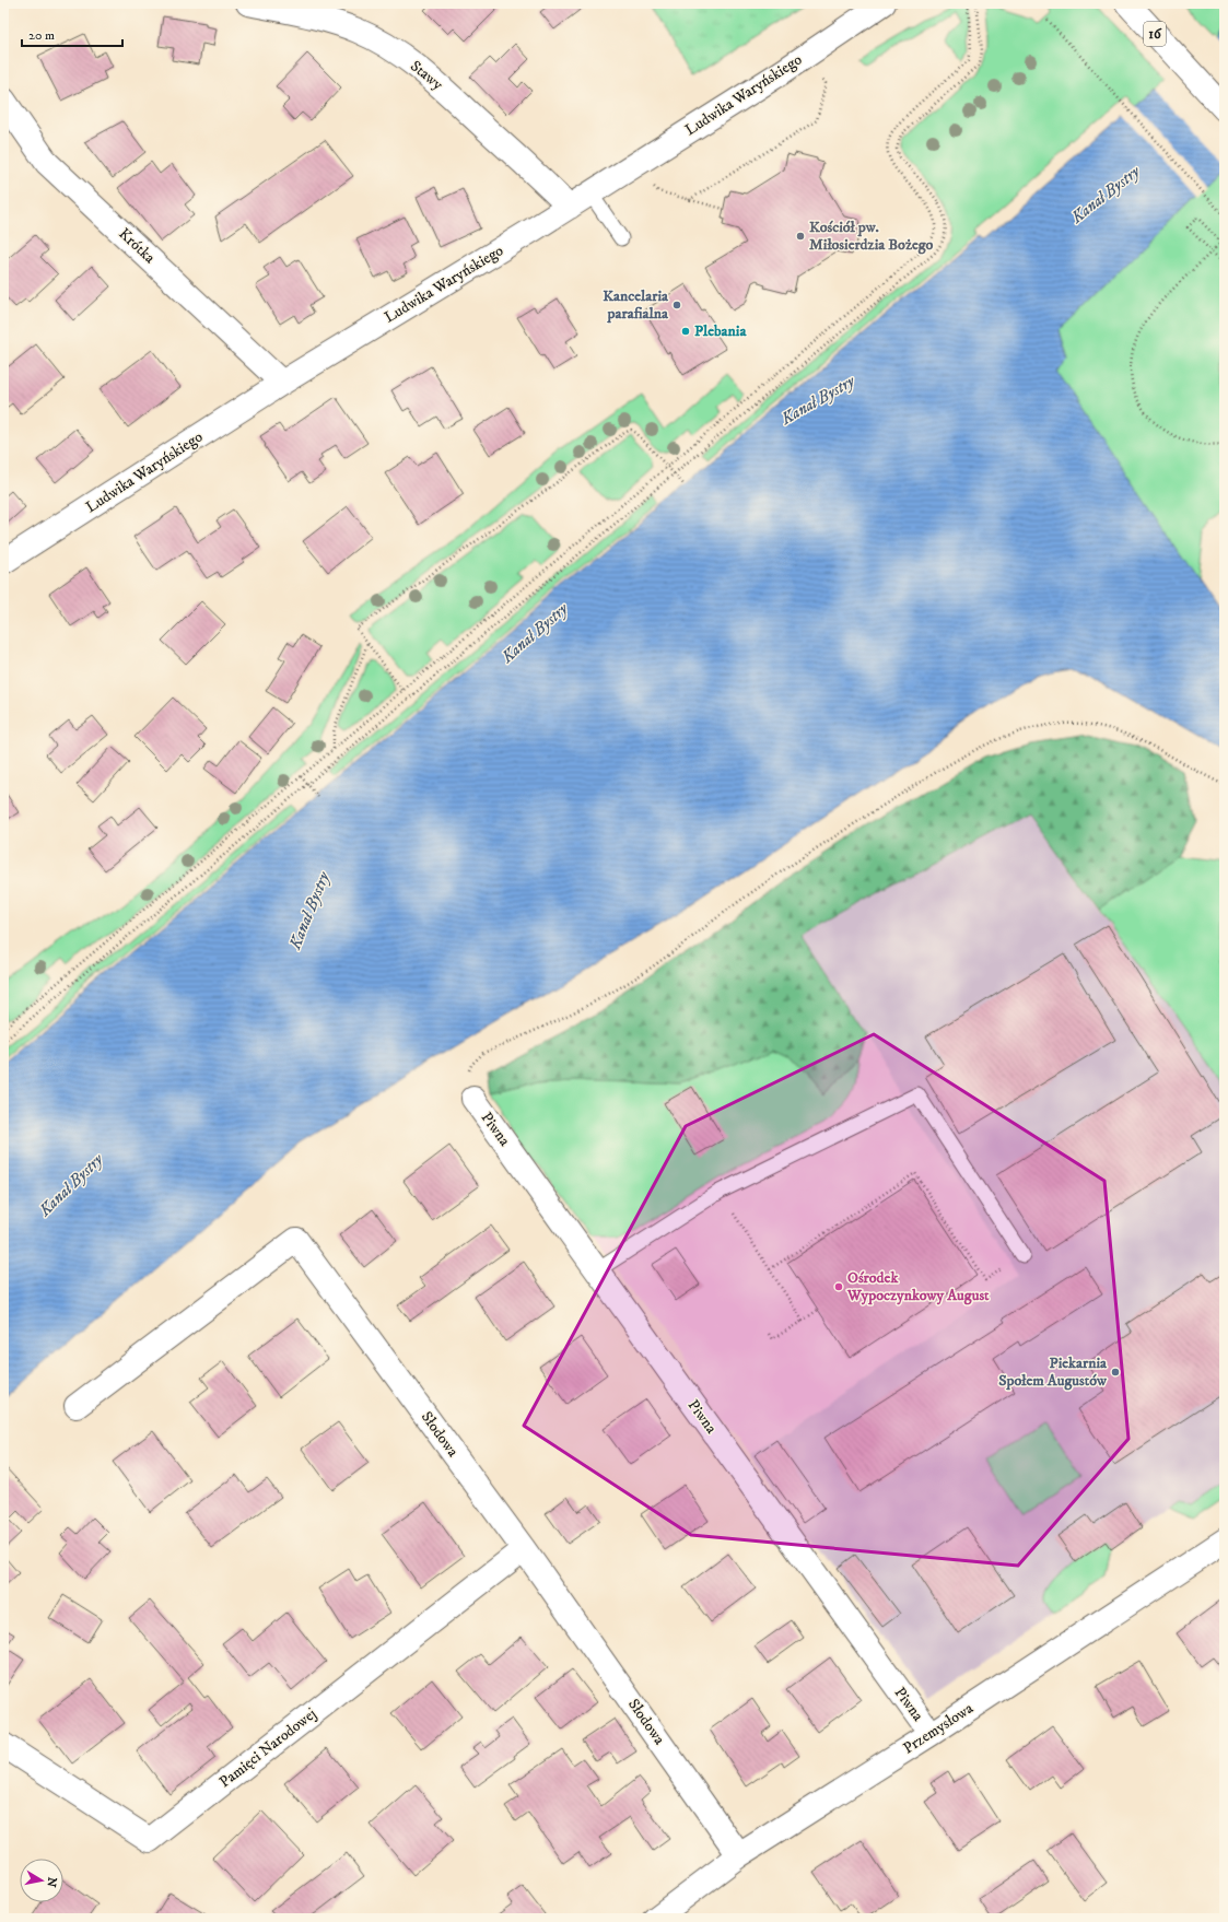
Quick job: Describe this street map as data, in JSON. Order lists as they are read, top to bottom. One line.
{"streets":{"street":["16","Stawy","Ludwika Waryńskiego","Krótka","Piwna","Słodowa","Przemysłowa","Pamięci Narodowej"]},"crossings":[["Stawy","Ludwika Waryńskiego"],["Ludwika Waryńskiego","Krótka"],["Piwna","Przemysłowa"],["Słodowa","Przemysłowa"],["Słodowa","Pamięci Narodowej"]],"water":["Kanał Bystry"],"places":["Kościół pw. Miłosierdzia Bożego","Kancelaria parafialna","Plebania","Ośrodek Wypoczynkowy August","Piekarnia Społem Augustów"],"scale_bar":"20 m","north":"right"}
